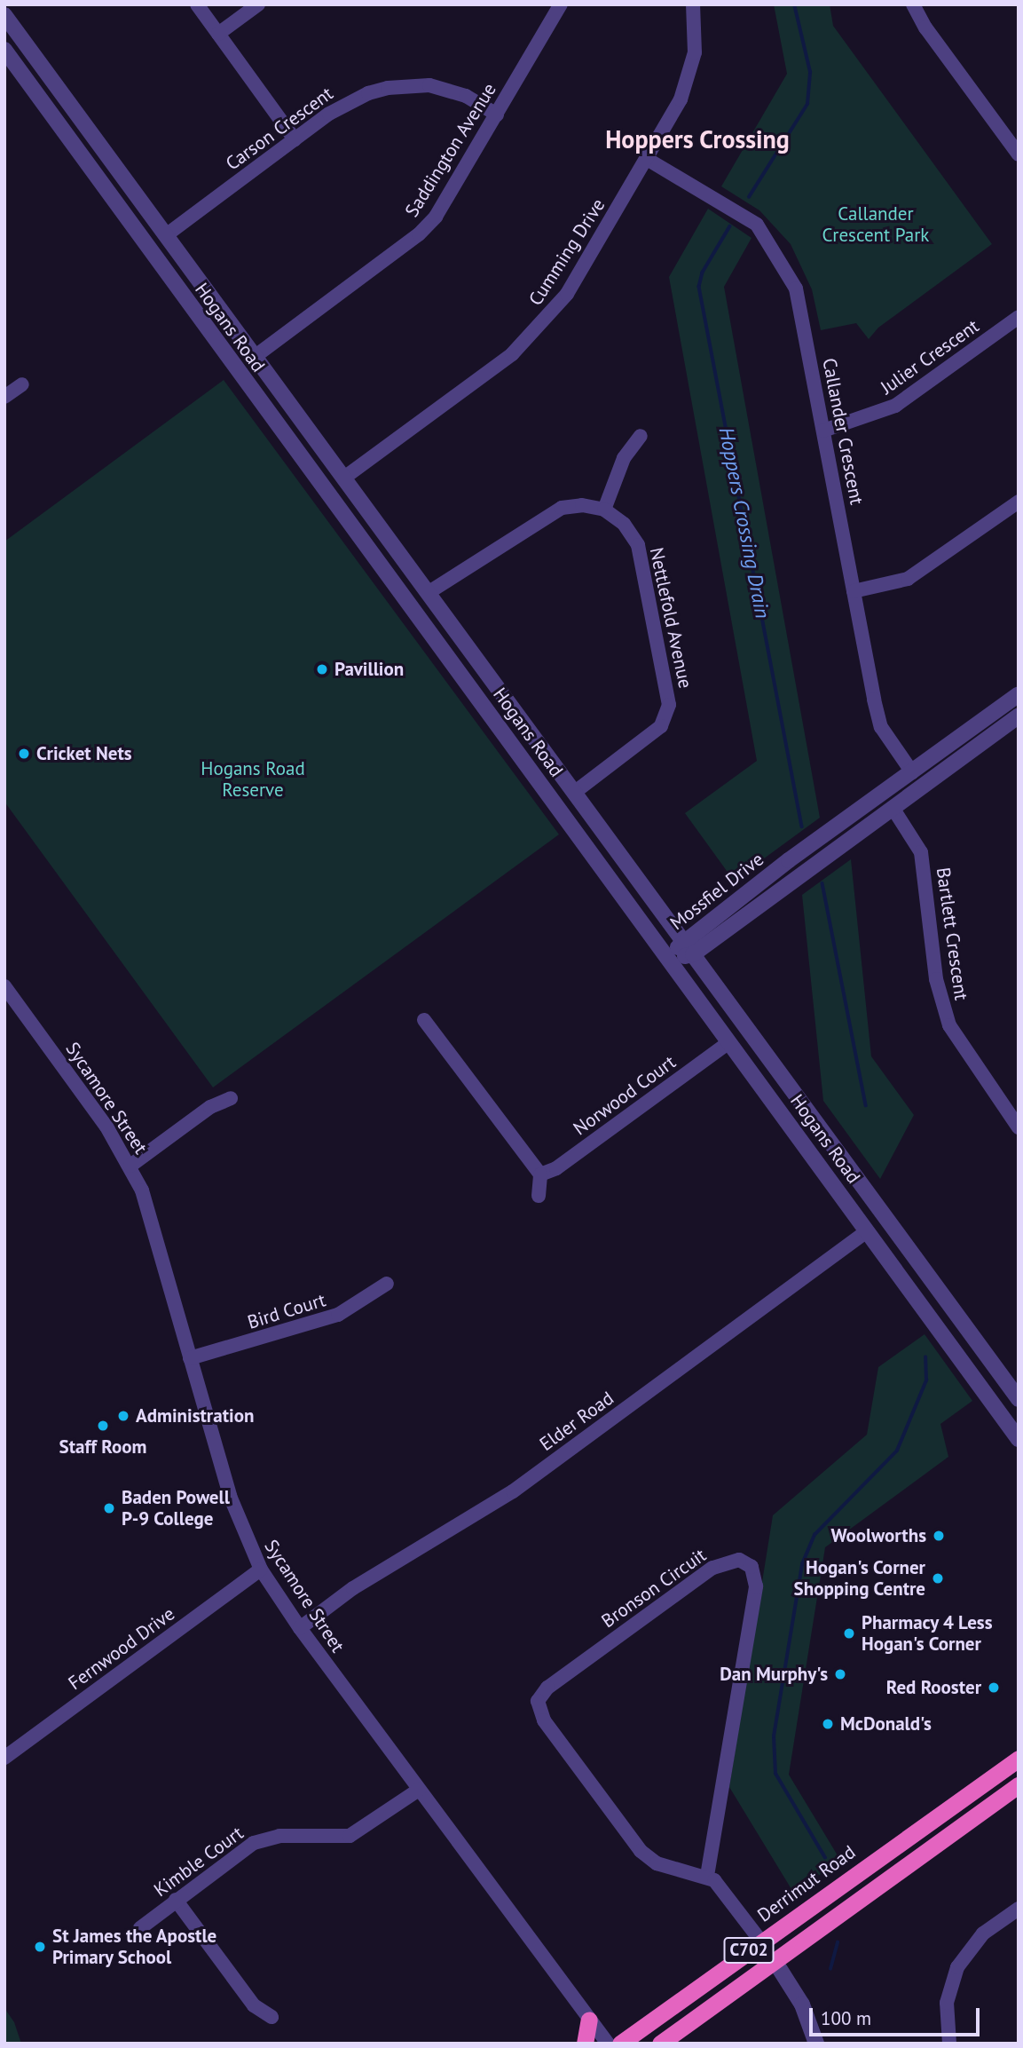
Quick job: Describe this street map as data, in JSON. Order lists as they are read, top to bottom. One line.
{"streets":{"highway":["Derrimut Road","C702"],"street":["Carson Crescent","Saddington Avenue","Cumming Drive","Hogans Road","Julier Crescent","Callander Crescent","Nettlefold Avenue","Mossfiel Drive","Bartlett Crescent","Norwood Court","Sycamore Street","Bird Court","Elder Road","Bronson Circuit","Fernwood Drive","Kimble Court"]},"crossings":[["Carson Crescent","Saddington Avenue"],["Carson Crescent","Hogans Road"],["Saddington Avenue","Hogans Road"],["Cumming Drive","Hogans Road"],["Cumming Drive","Callander Crescent"],["Hogans Road","Nettlefold Avenue"],["Hogans Road","Mossfiel Drive"],["Hogans Road","Norwood Court"],["Hogans Road","Elder Road"],["Julier Crescent","Callander Crescent"],["Callander Crescent","Mossfiel Drive"],["Mossfiel Drive","Bartlett Crescent"],["Sycamore Street","Bird Court"],["Sycamore Street","Elder Road"],["Sycamore Street","Fernwood Drive"],["Sycamore Street","Kimble Court"]],"districts":["Hoppers Crossing"],"water":["Hoppers Crossing Drain"],"parks":["Callander Crescent Park","Hogans Road Reserve"],"places":["Pavillion","Cricket Nets","Administration","Staff Room","Baden Powell P-9 College","Woolworths","Hogan's Corner Shopping Centre","Pharmacy 4 Less Hogan's Corner","Dan Murphy's","Red Rooster","McDonald's","St James the Apostle Primary School"],"scale_bar":"100 m"}
